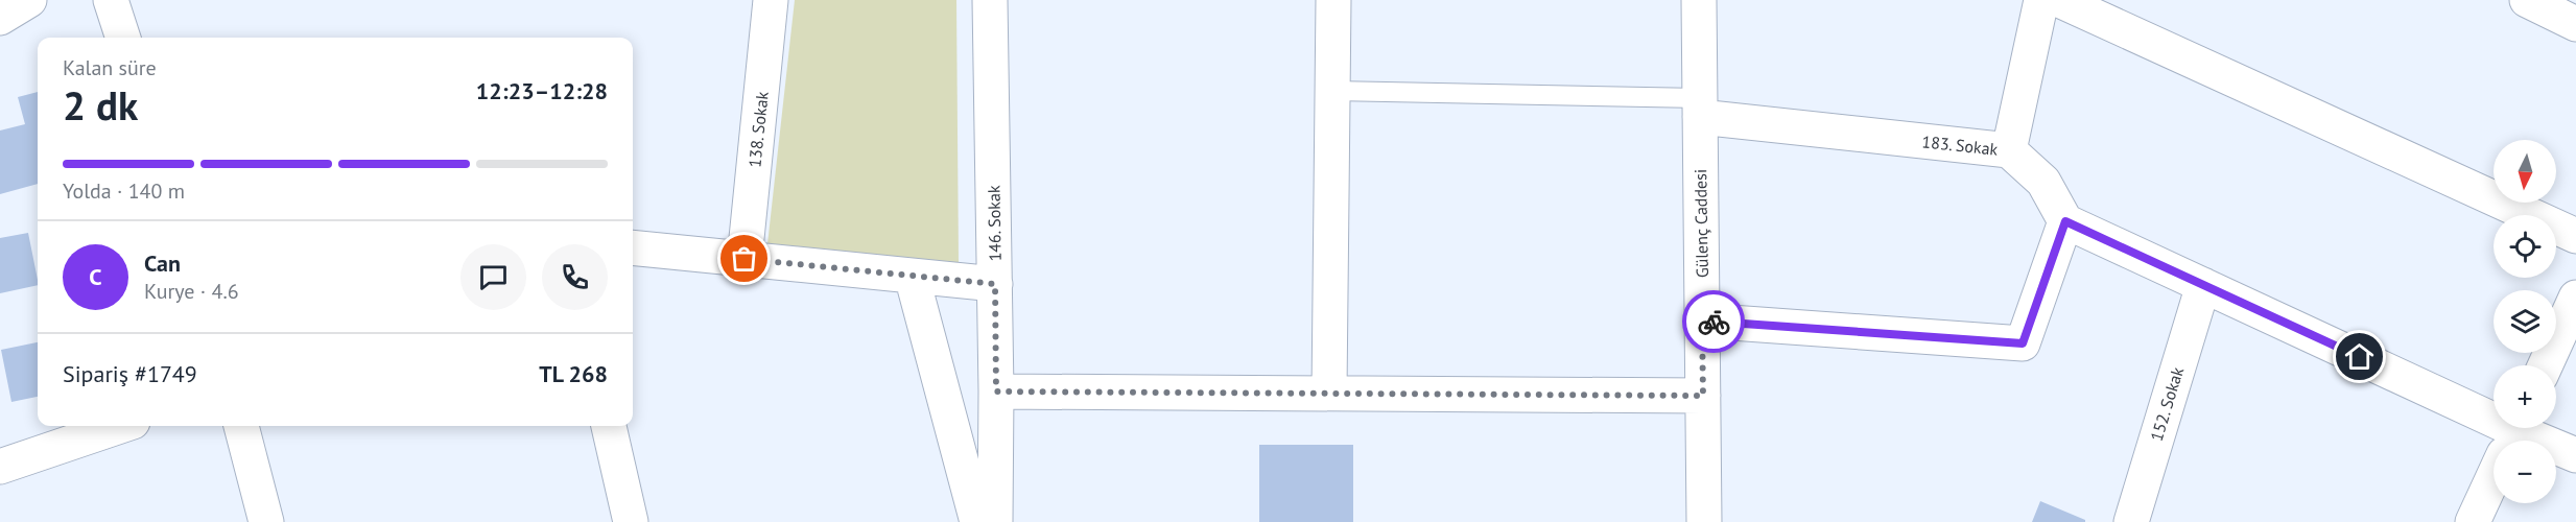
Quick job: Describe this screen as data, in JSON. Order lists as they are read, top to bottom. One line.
{"streets":{"street":["138. Sokak","183. Sokak","146. Sokak","Gülenç Caddesi","152. Sokak"]},"crossings":[["183. Sokak","Gülenç Caddesi"]],"north":"bottom","page":{"heading":["2 dk","Kalan süre","12:23–12:28"],"panel":["Can","Kurye · 4.6","Sipariş #1749","TL 268"],"map_buttons":["+","−"],"bar":"Yolda · 140 m","round":"C"}}
